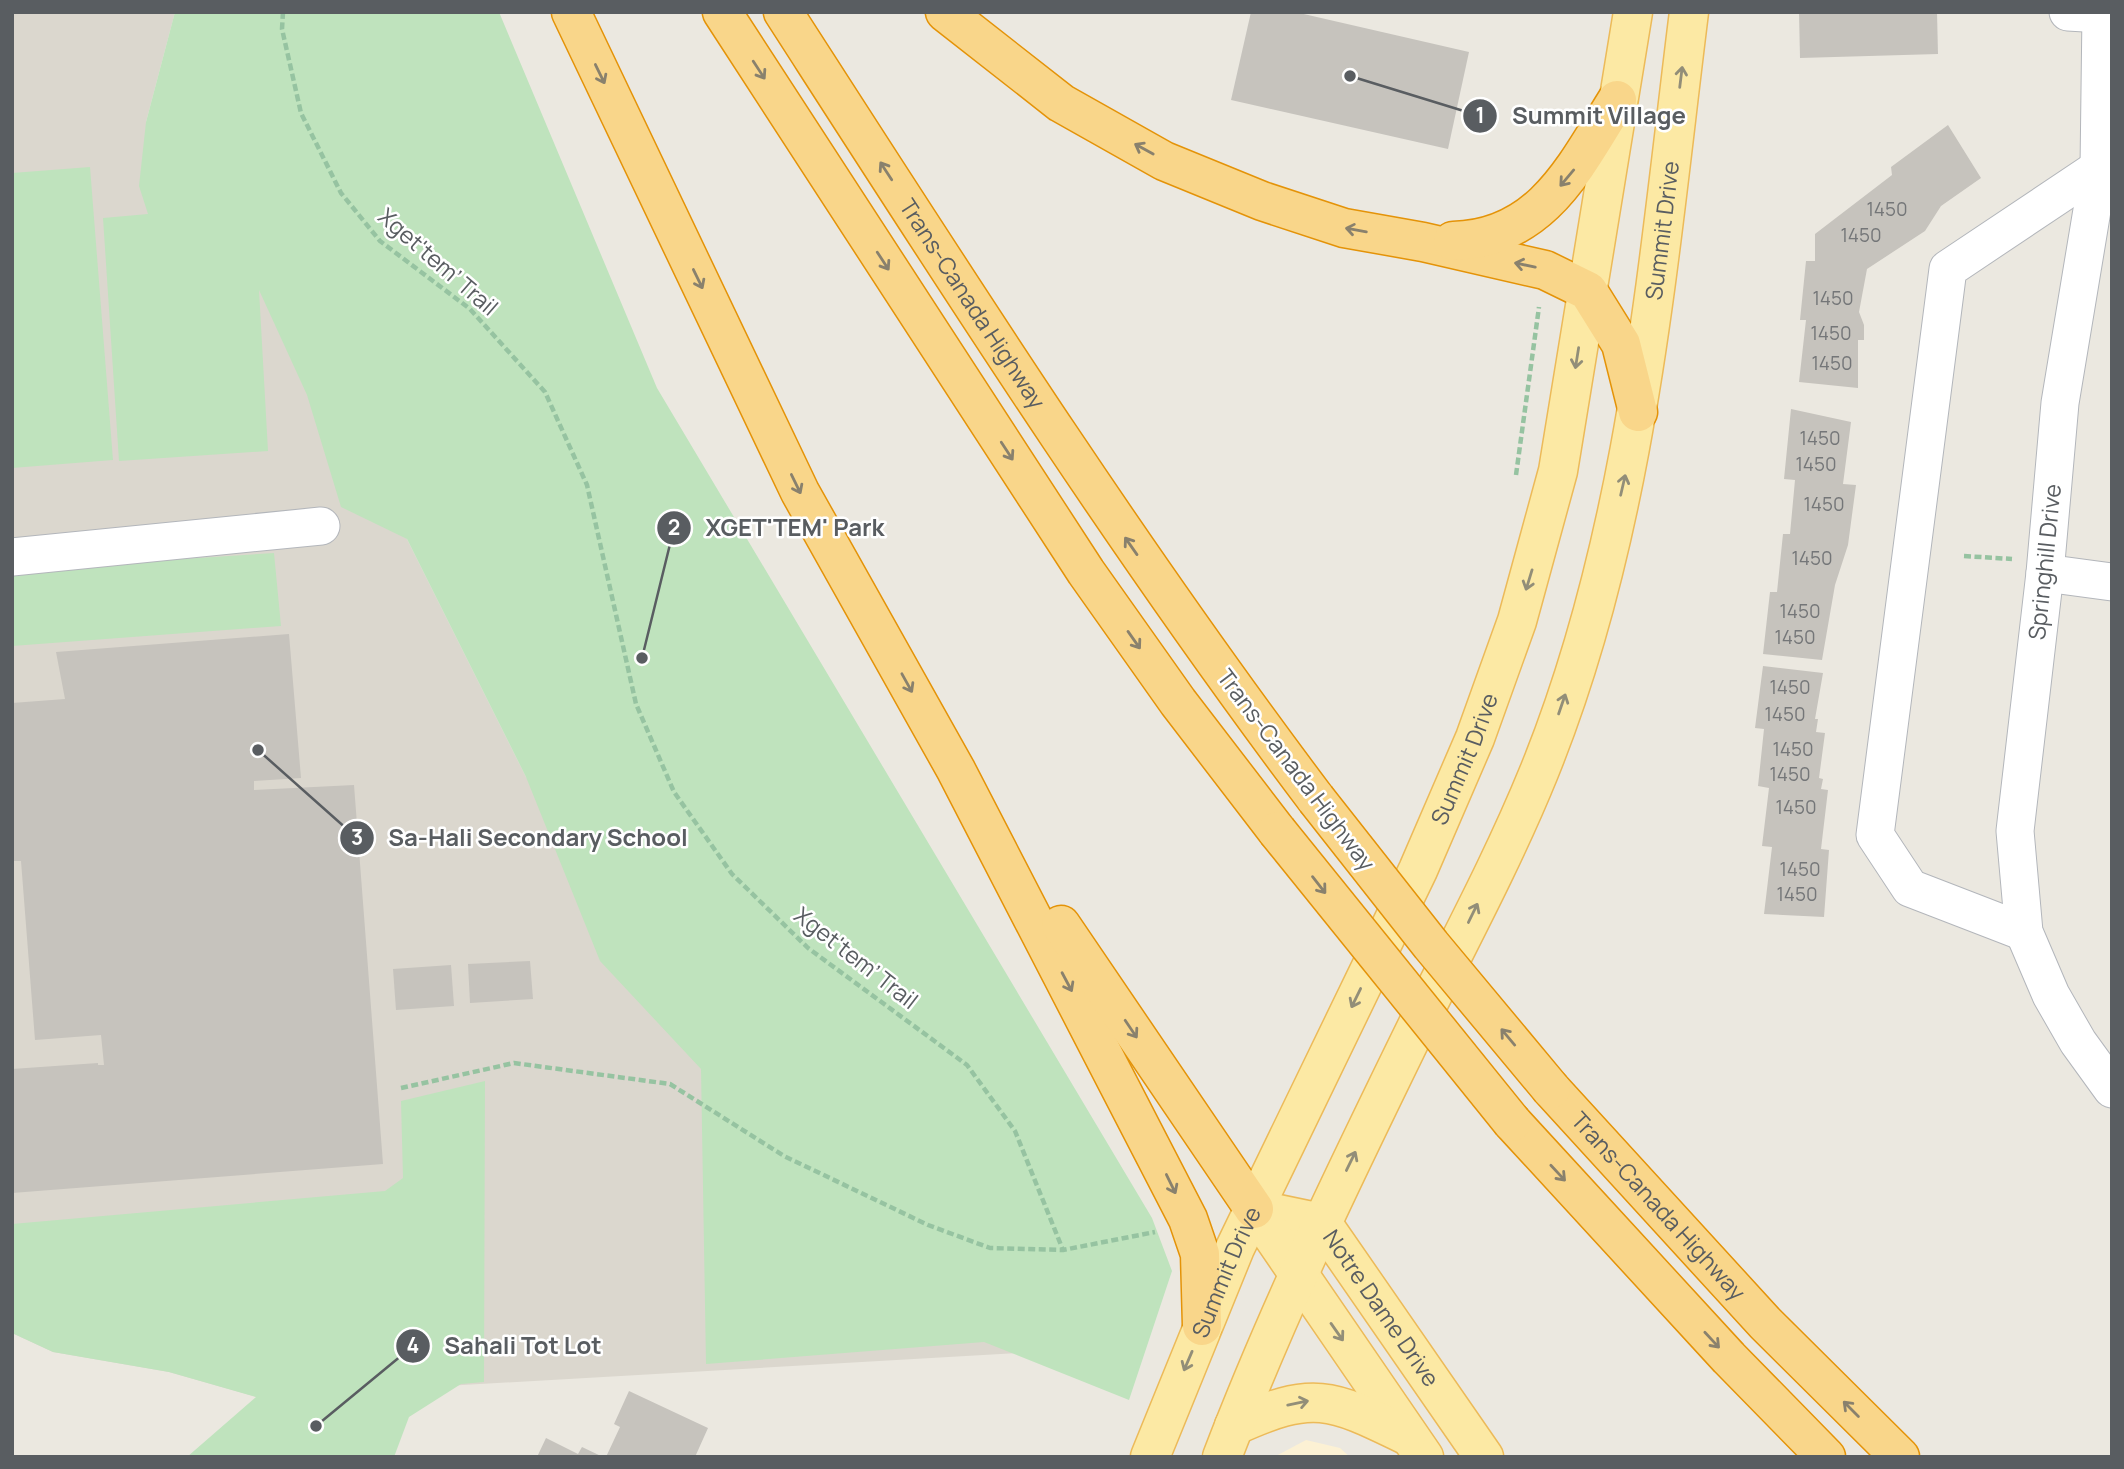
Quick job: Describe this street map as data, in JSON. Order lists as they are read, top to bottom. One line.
{"streets":{"highway":["Trans-Canada Highway"],"main road":["Summit Drive","Notre Dame Drive"],"street":["Springhill Drive"],"path":["Xget'tem' Trail"]},"crossings":[["Summit Drive","Notre Dame Drive"]],"places":["Summit Village","XGET'TEM' Park","Sa-Hali Secondary School","Sahali Tot Lot"],"house_numbers":["1450","1450","1450","1450","1450","1450","1450","1450","1450","1450","1450","1450","1450","1450","1450","1450","1450","1450"]}
